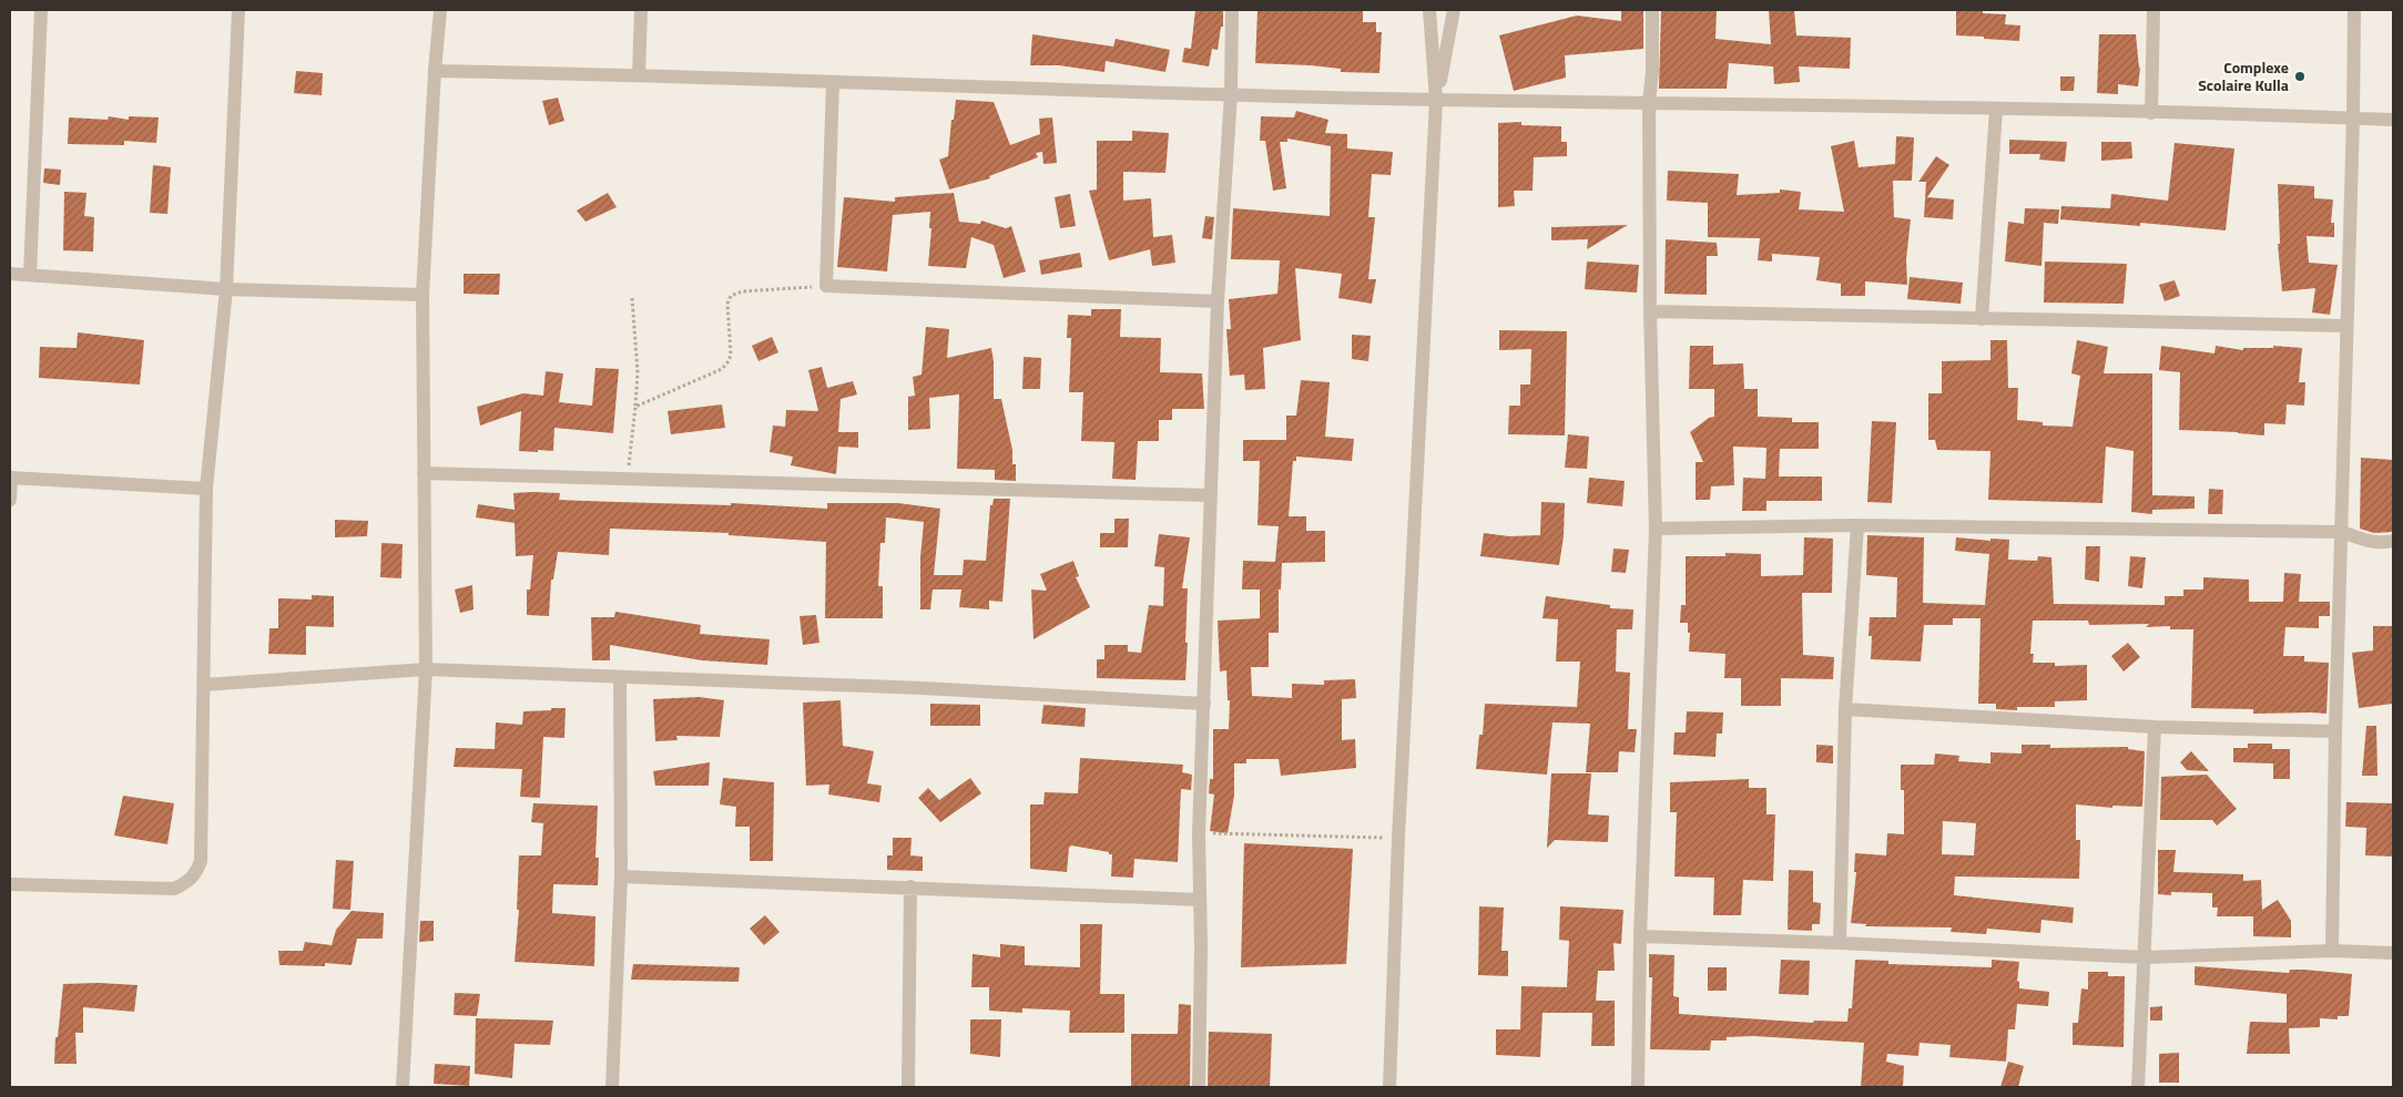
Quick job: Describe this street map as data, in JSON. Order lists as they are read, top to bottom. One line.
{"places":["Complexe Scolaire Kulla"]}
